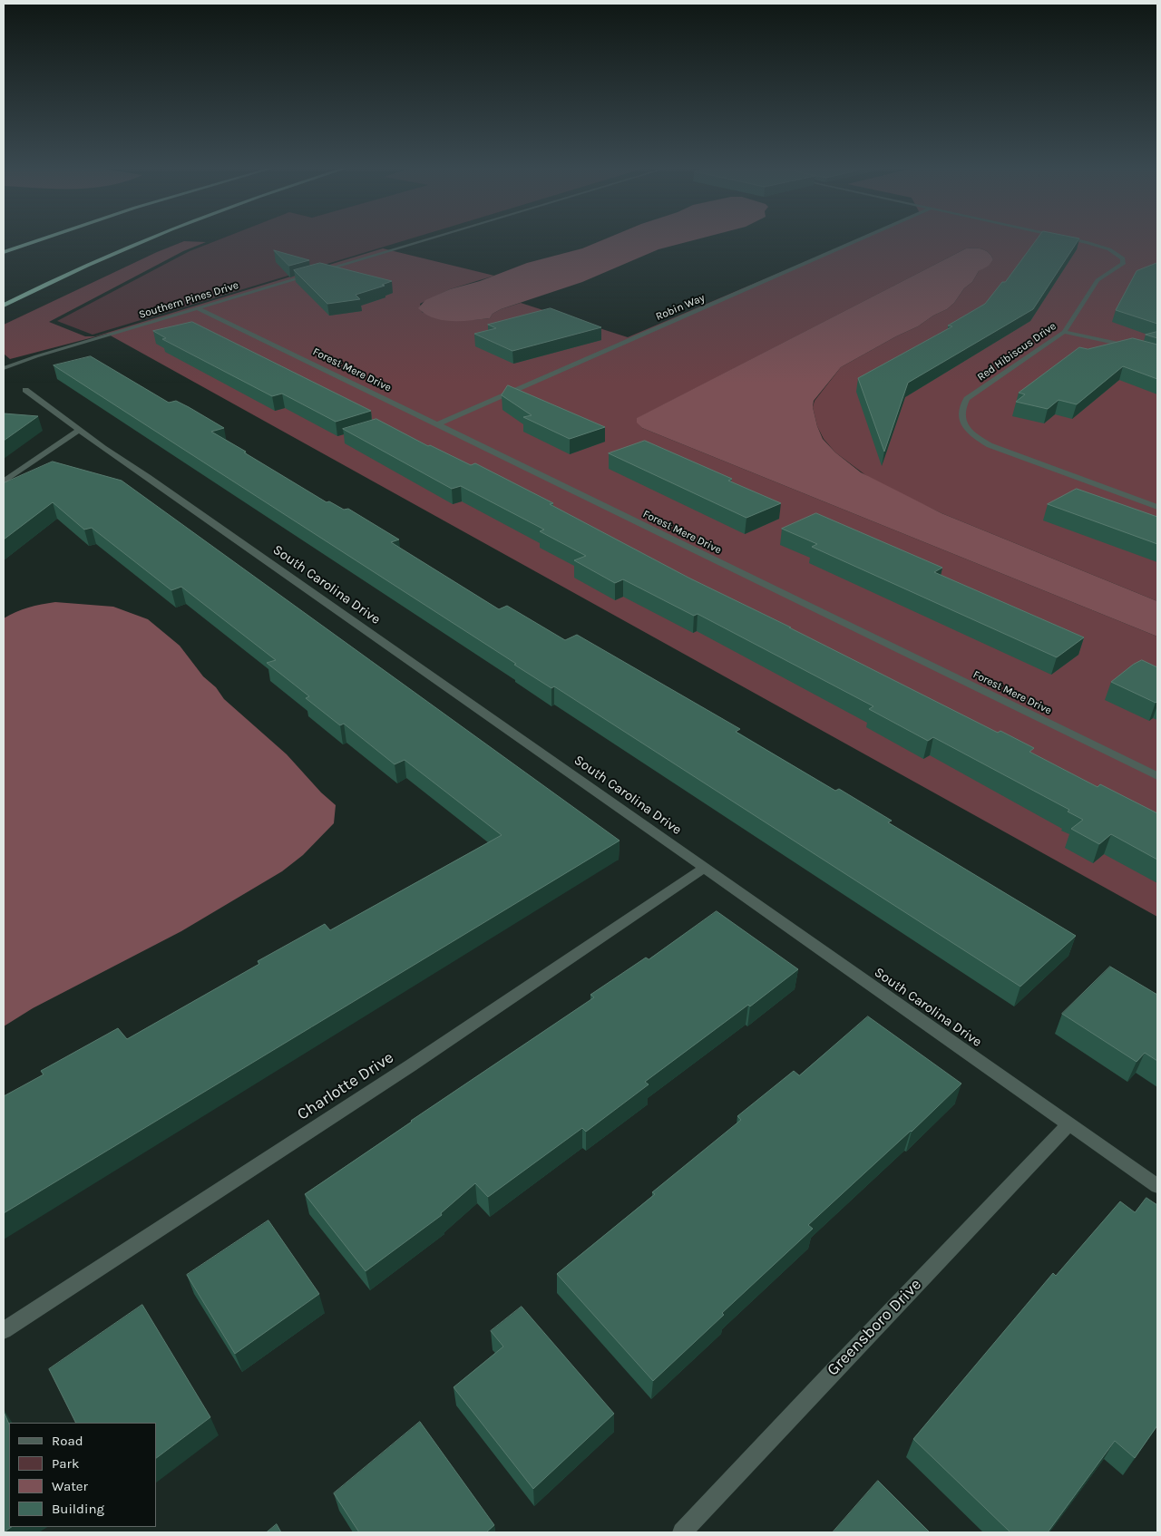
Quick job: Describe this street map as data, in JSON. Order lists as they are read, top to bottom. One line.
{"streets":{"street":["Southern Pines Drive","Robin Way","Red Hibiscus Drive","Forest Mere Drive","South Carolina Drive","Charlotte Drive","Greensboro Drive"]},"crossings":[["Southern Pines Drive","Forest Mere Drive"],["Robin Way","Forest Mere Drive"],["South Carolina Drive","Charlotte Drive"],["South Carolina Drive","Greensboro Drive"]],"legend":["Road","Park","Water","Building"]}
